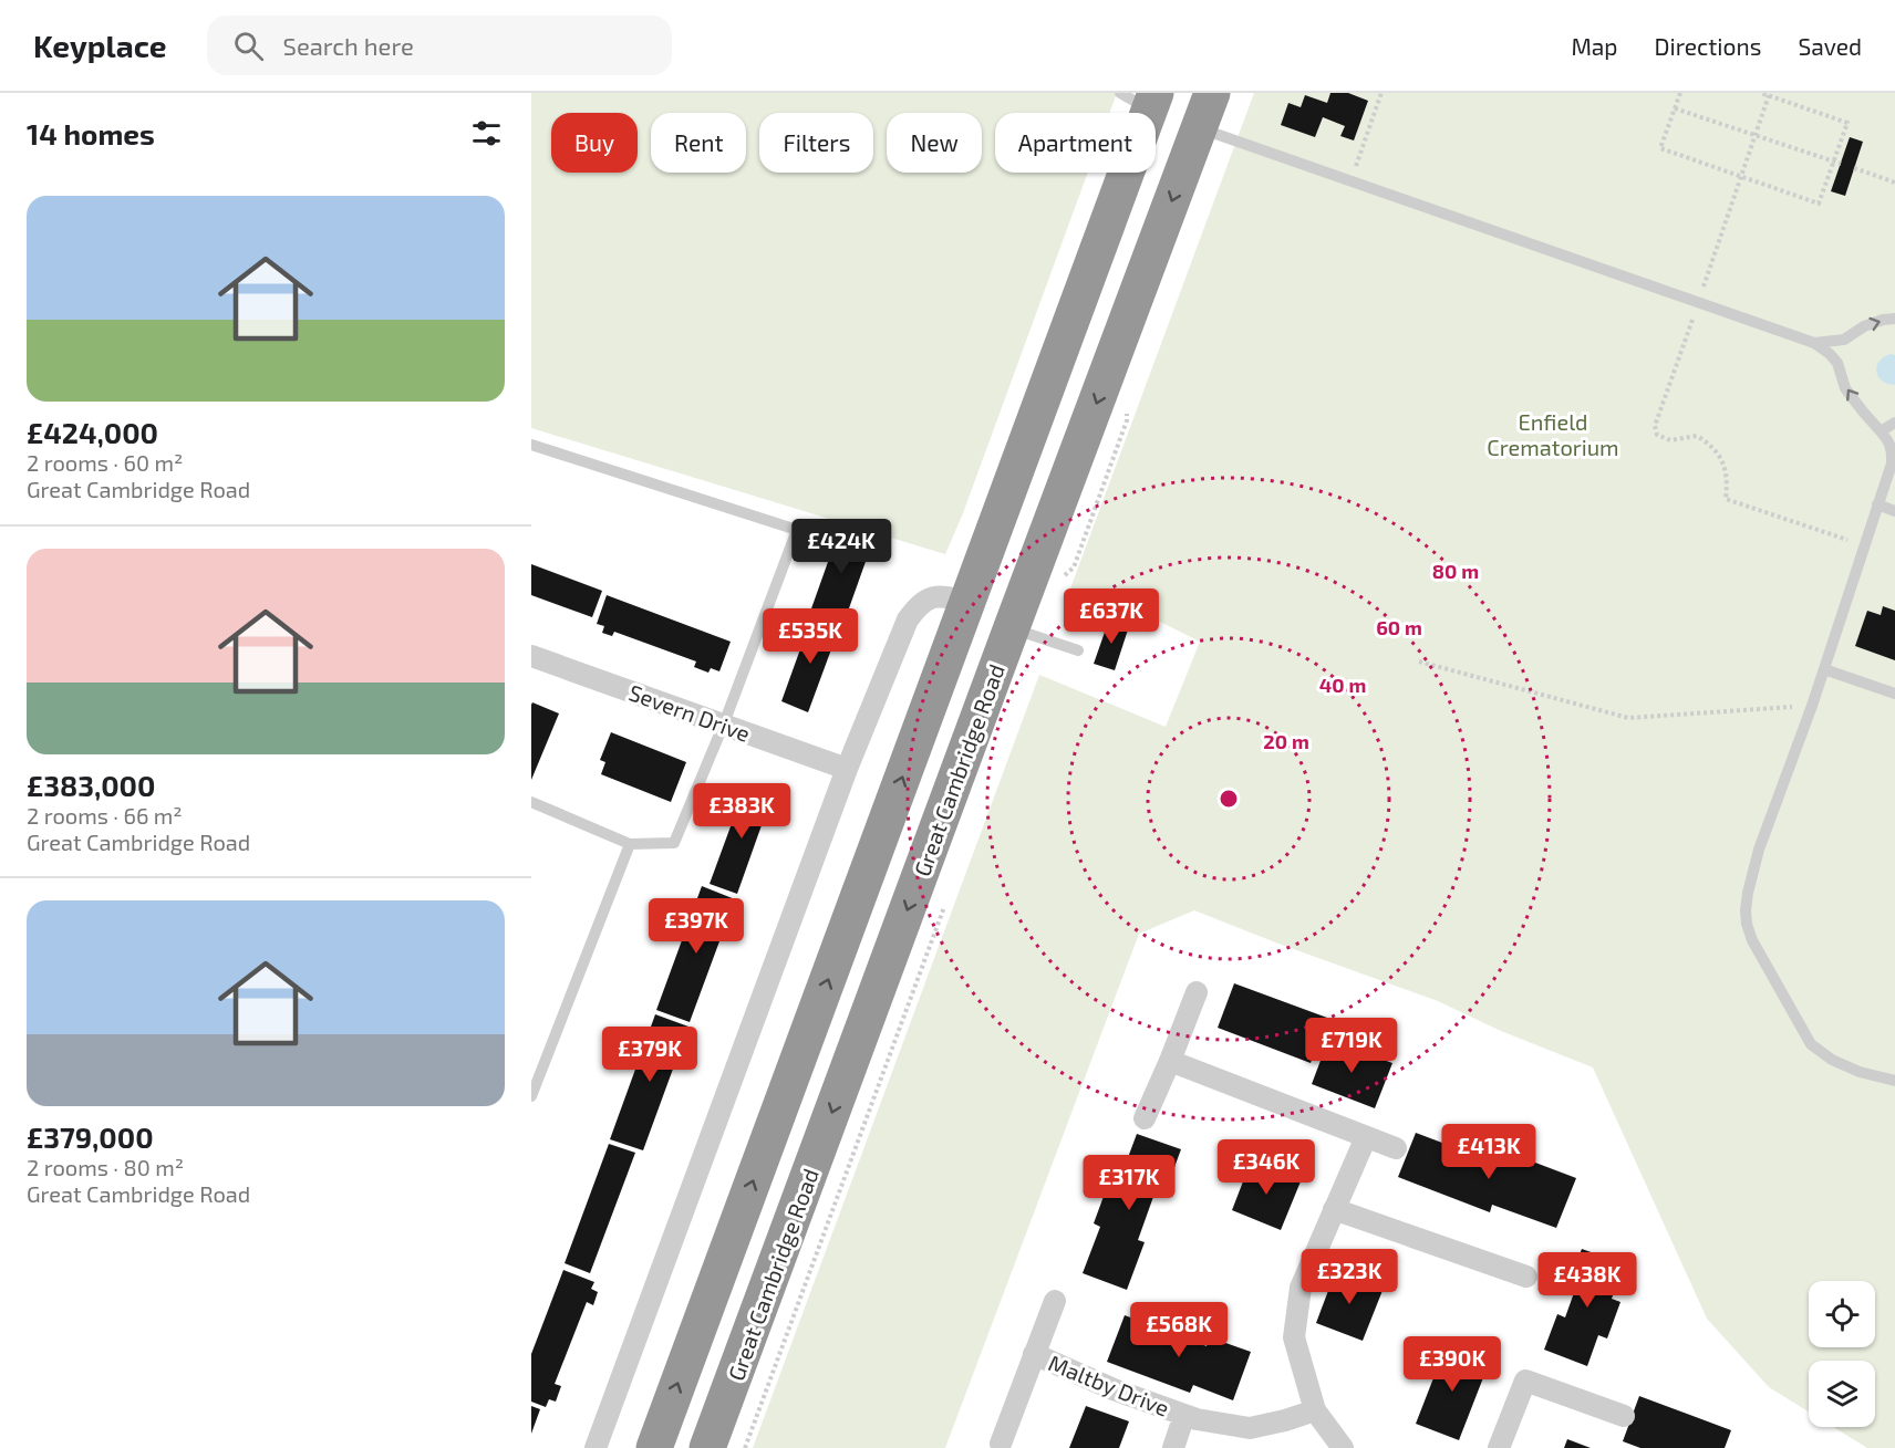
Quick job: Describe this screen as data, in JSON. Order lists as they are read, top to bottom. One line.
{"streets":{"highway":["Great Cambridge Road"],"street":["Severn Drive","Maltby Drive"]},"parks":["Enfield Crematorium"],"page":{"header":"Keyplace","search":"Search here","nav":["Map","Directions","Saved"],"heading":"14 homes","chip":["Buy","Rent","Filters","New","Apartment"],"list":[{"name":"£424,000","note":"2 rooms · 60 m² · Great Cambridge Road"},{"name":"£383,000","note":"2 rooms · 66 m² · Great Cambridge Road"},{"name":"£379,000","note":"2 rooms · 80 m² · Great Cambridge Road"}],"price":["£424K","£637K","£535K","£383K","£397K","£719K","£379K","£413K","£346K","£317K","£323K","£438K","£568K","£390K"]},"rings":["80 m","60 m","40 m","20 m"]}
